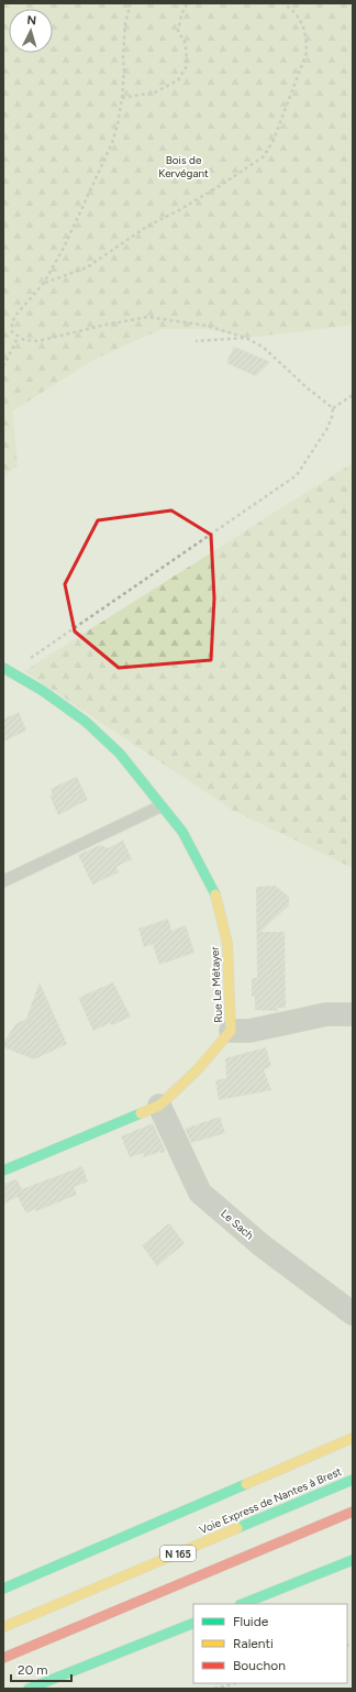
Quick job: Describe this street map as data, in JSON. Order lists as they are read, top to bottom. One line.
{"streets":{"main road":["Rue Le Métayer","Voie Express de Nantes à Brest","N 165"],"street":["Le Sach"]},"crossings":[["Rue Le Métayer","Le Sach"]],"parks":["Bois de Kervégant"],"legend":["Fluide","Ralenti","Bouchon"],"scale_bar":"20 m","north":"top"}
